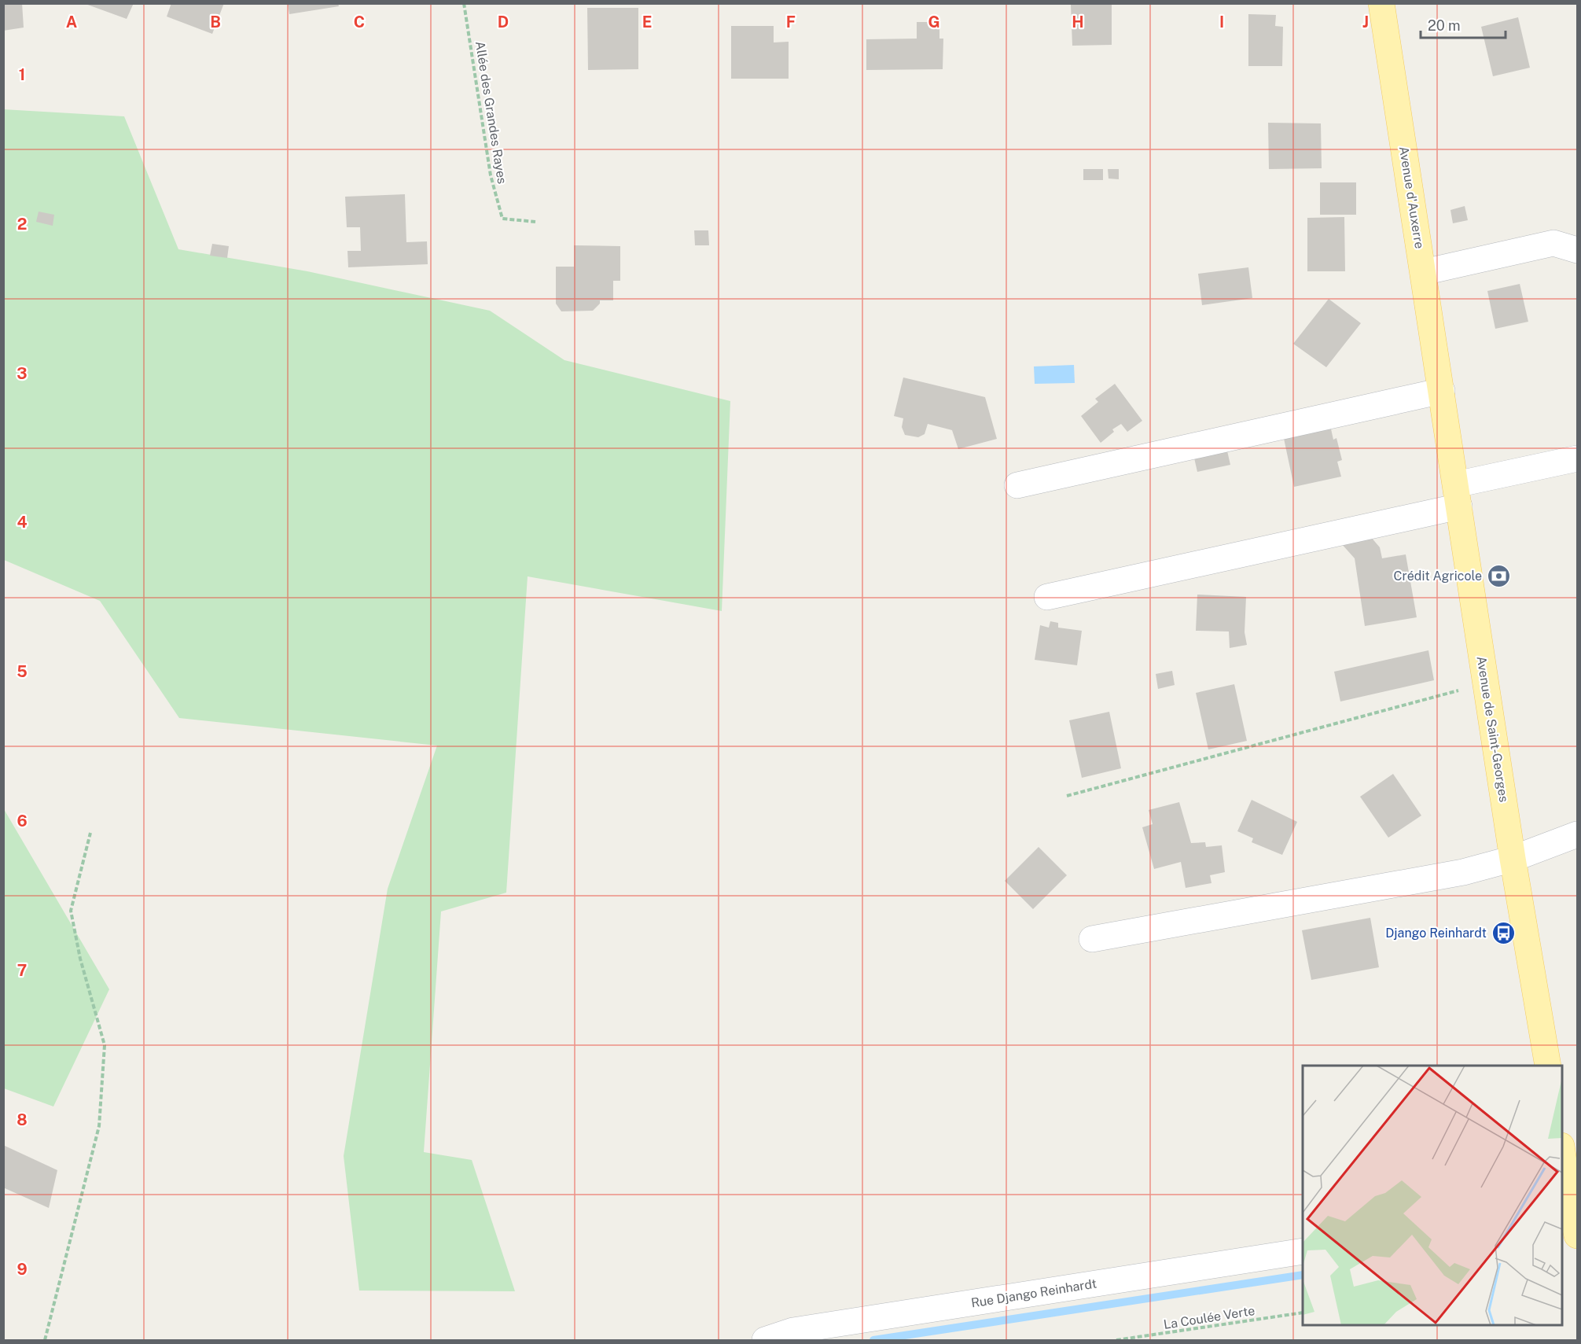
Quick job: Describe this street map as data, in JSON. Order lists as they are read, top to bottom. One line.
{"streets":{"main road":["Avenue d'Auxerre","Avenue de Saint-Georges"],"street":["Rue Django Reinhardt"],"path":["Allée des Grandes Rayes","La Coulée Verte"]},"crossings":[["Avenue d'Auxerre","Avenue de Saint-Georges"]],"places":{"bank":["Crédit Agricole"],"bus stop":["Django Reinhardt"]},"scale_bar":"20 m","grid":{"columns":["A","B","C","D","E","F","G","H","I","J"],"rows":["1","2","3","4","5","6","7","8","9"]}}
